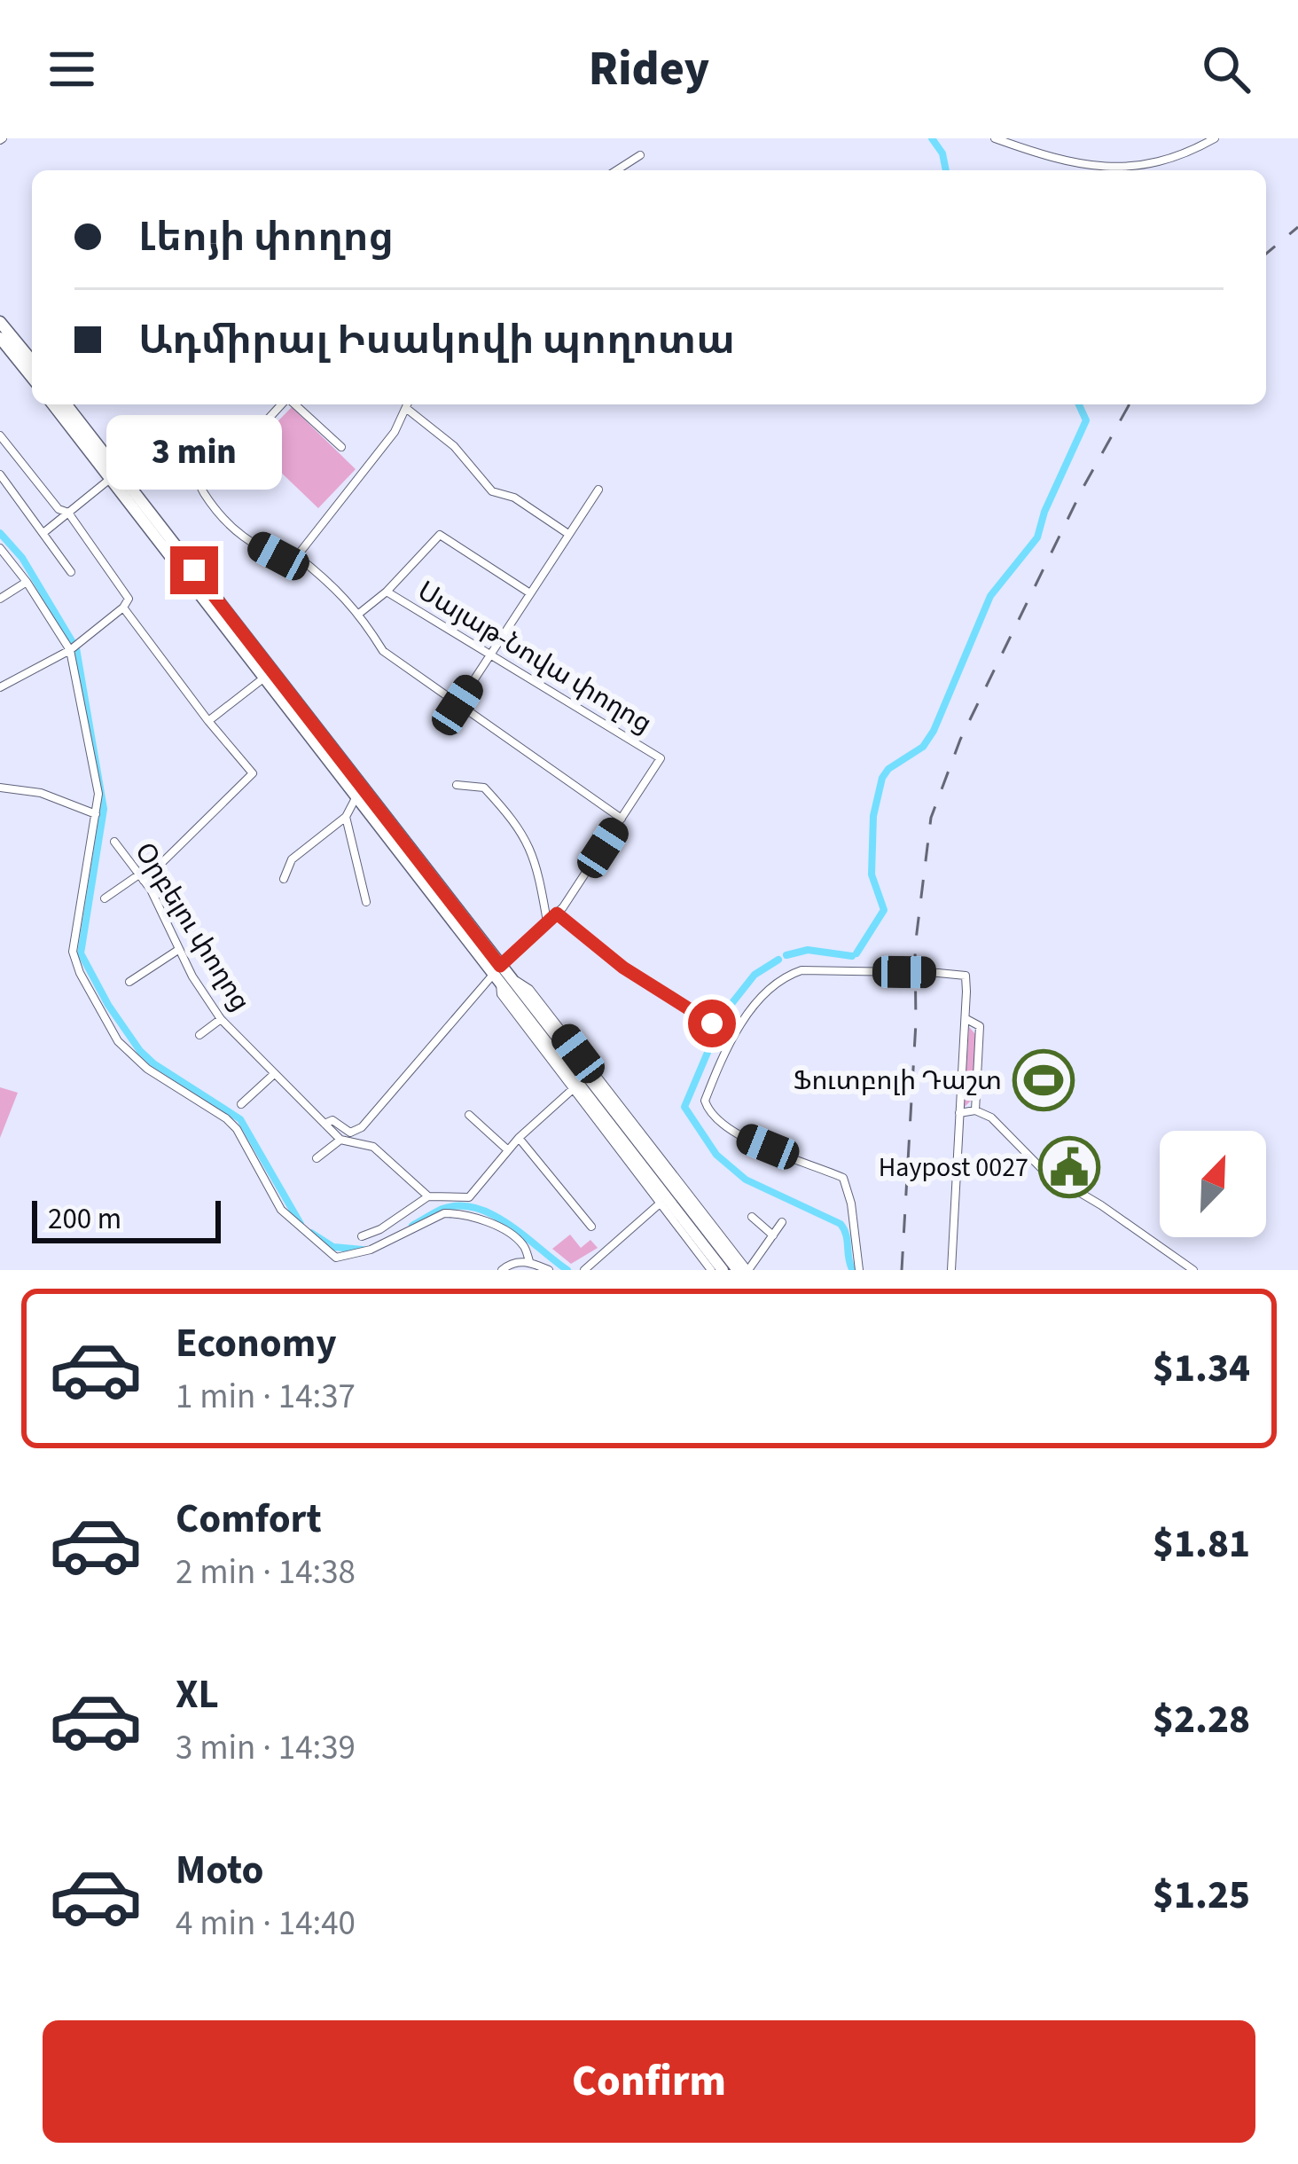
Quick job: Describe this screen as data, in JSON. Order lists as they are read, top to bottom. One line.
{"streets":{"street":["Սայաթ-Նովա փողոց","Օրբելու փողոց"]},"places":{"sports":["Ֆուտբոլի Դաշտ"],"public building":["Haypost 0027"]},"scale_bar":"200 m","north":"top right","page":{"header":"Ridey","banner":["Լեոյի փողոց","Ադմիրալ Իսակովի պողոտա"],"bubble":"3 min","scale":"200 m","list":[{"name":"Economy","note":"1 min · 14:37","value":"$1.34"},{"name":"Comfort","note":"2 min · 14:38","value":"$1.81"},{"name":"XL","note":"3 min · 14:39","value":"$2.28"},{"name":"Moto","note":"4 min · 14:40","value":"$1.25"}],"buttons":"Confirm"}}
